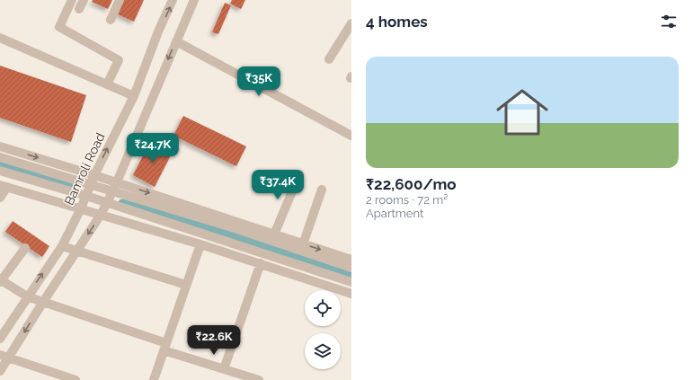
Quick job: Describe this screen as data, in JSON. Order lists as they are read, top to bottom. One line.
{"streets":{"street":["Bamroli Road"]},"page":{"heading":"4 homes","list":[{"name":"₹22,600/mo","note":"2 rooms · 72 m² · Apartment"}],"price":["₹35K","₹24.7K","₹37.4K","₹22.6K"]}}
